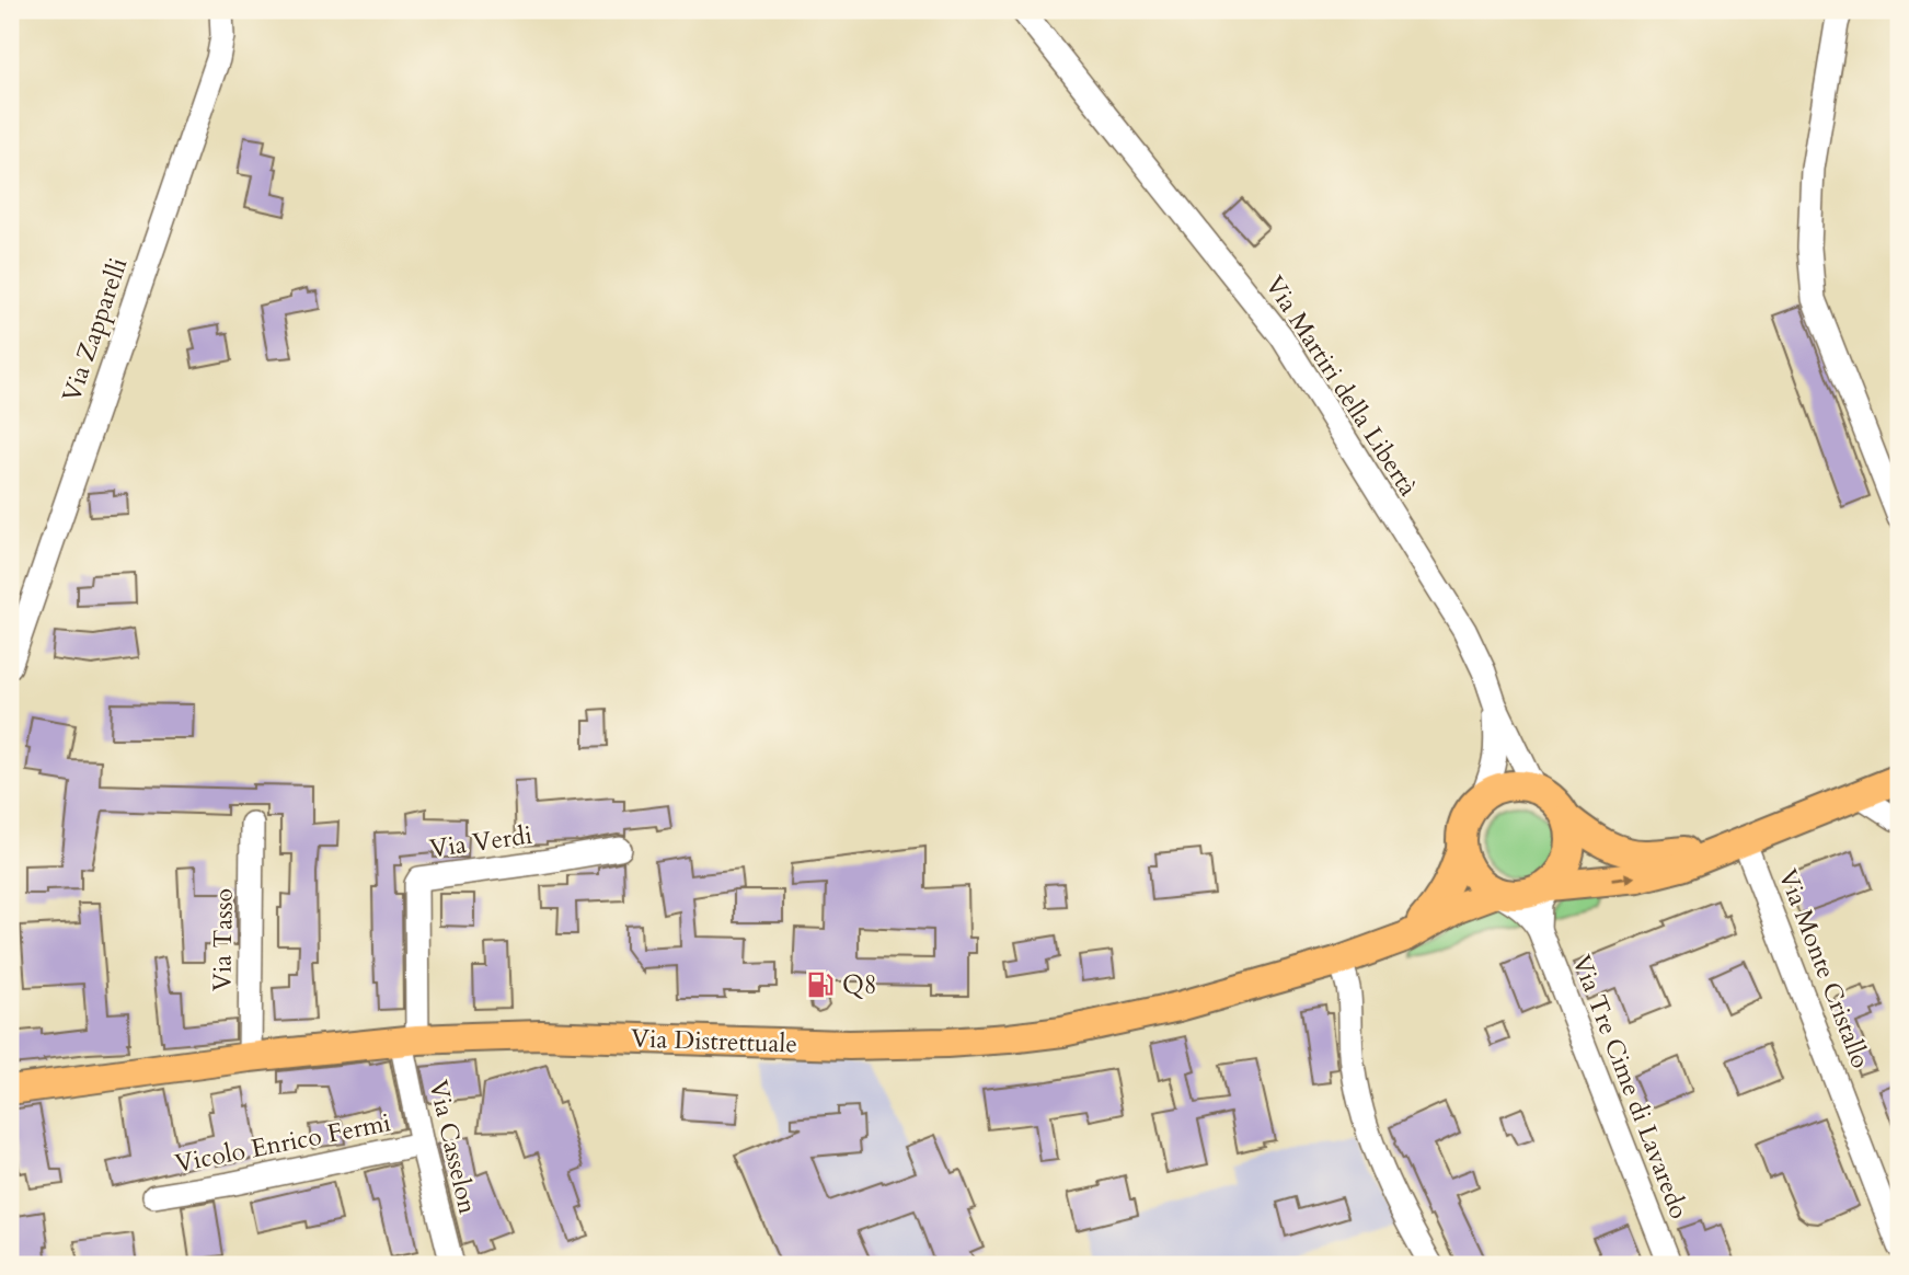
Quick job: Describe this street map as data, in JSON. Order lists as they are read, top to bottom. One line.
{"streets":{"main road":["Via Distrettuale"],"street":["Via Zapparelli","Via Martiri della Libertà","Via Verdi","Via Tasso","Via Monte Cristallo","Via Tre Cime di Lavaredo","Vicolo Enrico Fermi","Via Casselon"]},"crossings":[["Via Verdi","Via Distrettuale"],["Via Verdi","Via Casselon"],["Via Tasso","Via Distrettuale"],["Via Monte Cristallo","Via Distrettuale"],["Via Distrettuale","Via Tre Cime di Lavaredo"],["Via Distrettuale","Via Casselon"],["Vicolo Enrico Fermi","Via Casselon"]],"places":{"fuel station":["Q8"]}}
